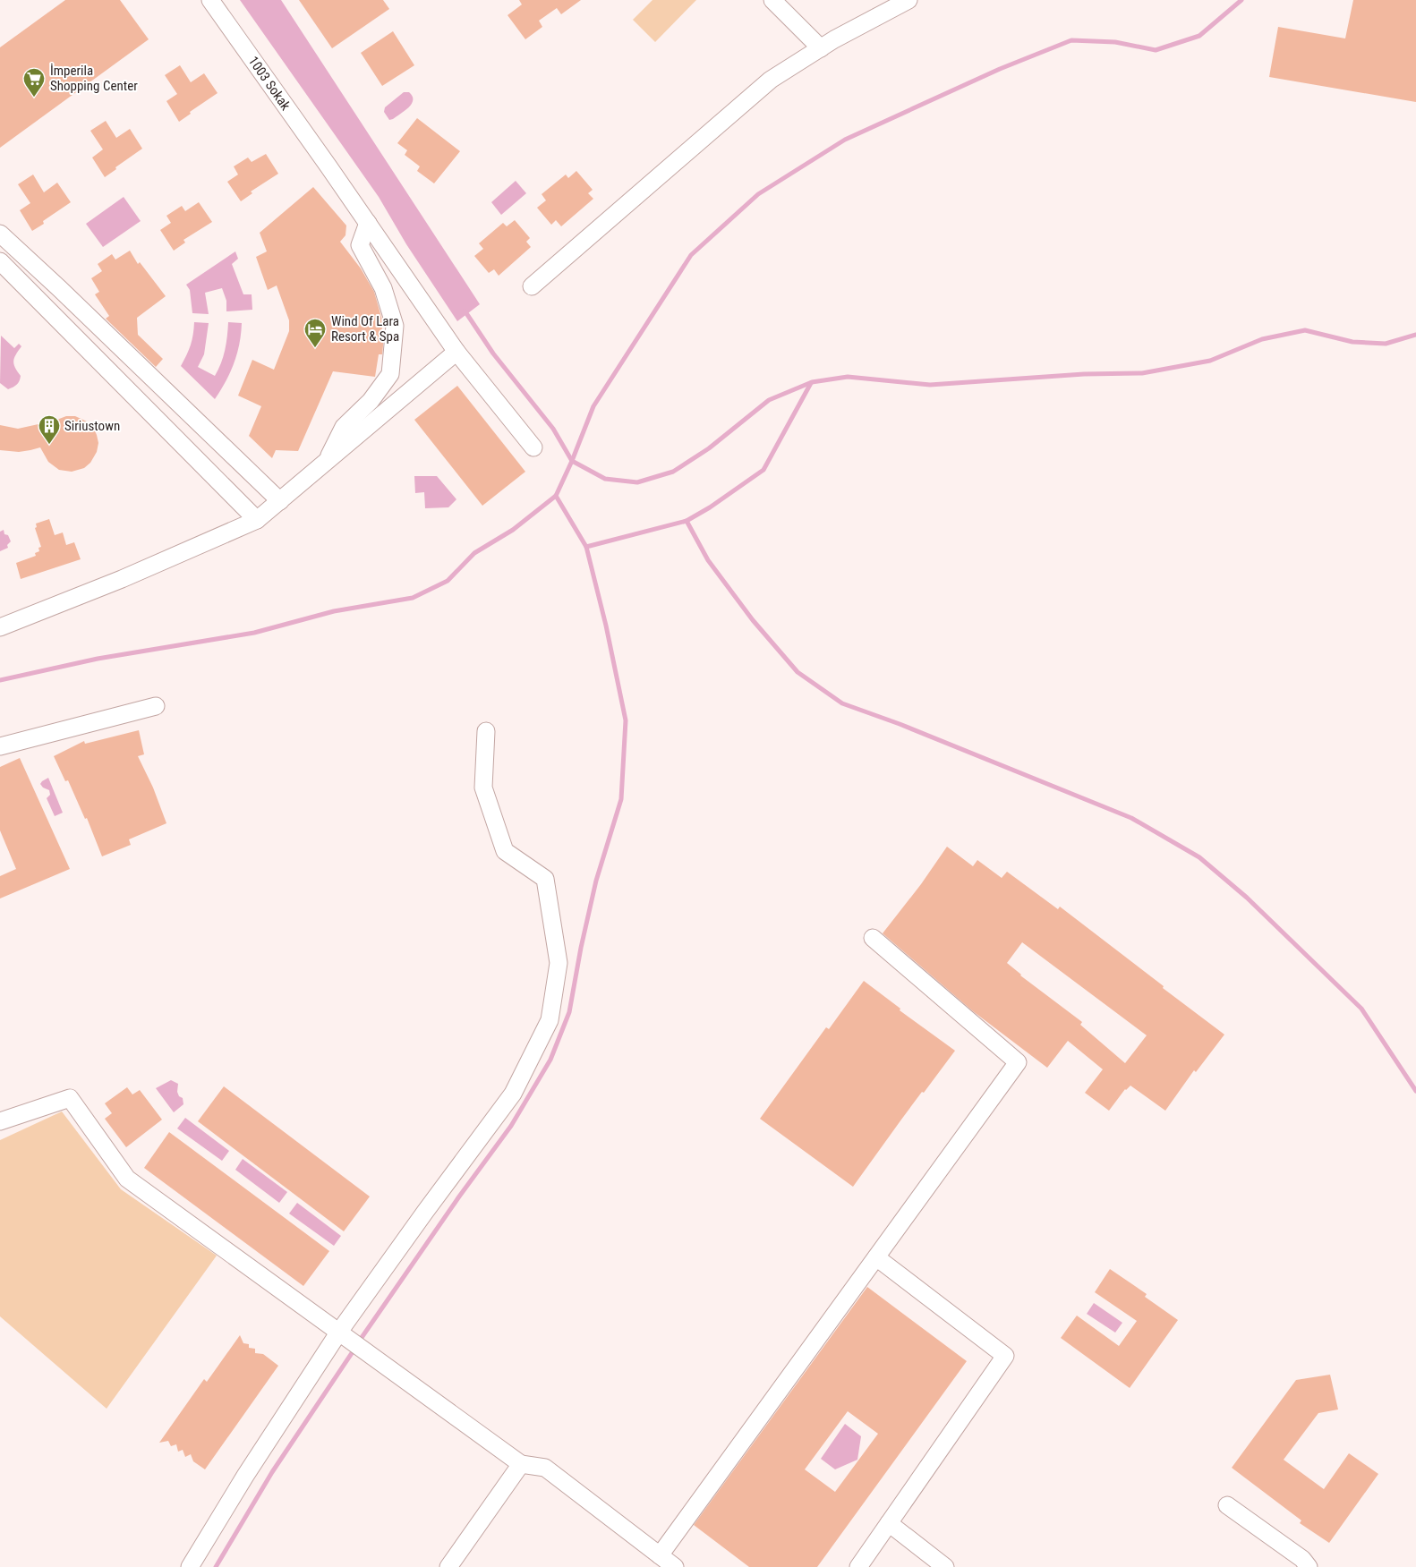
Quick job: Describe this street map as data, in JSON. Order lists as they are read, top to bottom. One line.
{"streets":{"street":["1003 Sokak"]},"places":{"supermarket":["İmperila Shopping Center"],"hotel":["Wind Of Lara Resort & Spa"],"building":["Siriustown"]}}
